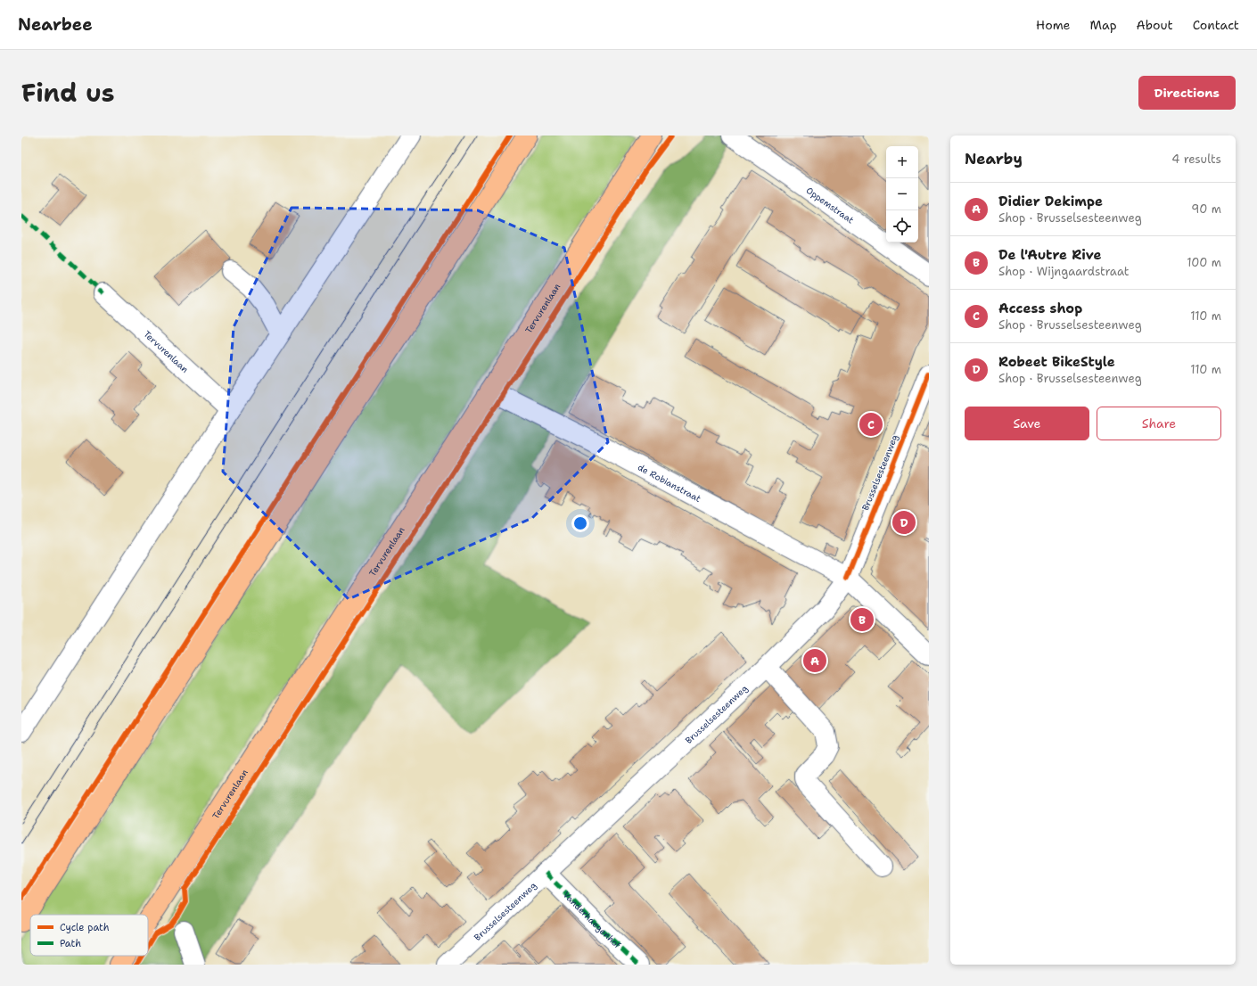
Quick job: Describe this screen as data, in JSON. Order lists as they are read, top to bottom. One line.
{"streets":{"main road":["Tervurenlaan"],"street":["Oppemstraat","Brusselsesteenweg","de Robianstraat","Vanderhaegenhof"]},"crossings":[["Tervurenlaan","de Robianstraat"],["Brusselsesteenweg","de Robianstraat"],["Brusselsesteenweg","Vanderhaegenhof"]],"legend":["Cycle path","Path"],"page":{"header":"Nearbee","nav":["Home","Map","About","Contact"],"title":"Find us","buttons":["Directions",["Save","Share"]],"heading":["Nearby","4 results"],"map_buttons":["+","−"],"list":[{"mark":"A","name":"Didier Dekimpe","note":"Shop · Brusselsesteenweg","value":"90 m"},{"mark":"B","name":"De l'Autre Rive","note":"Shop · Wijngaardstraat","value":"100 m"},{"mark":"C","name":"Access shop","note":"Shop · Brusselsesteenweg","value":"110 m"},{"mark":"D","name":"Robeet BikeStyle","note":"Shop · Brusselsesteenweg","value":"110 m"}],"pins":["C","D","B","A"]}}
